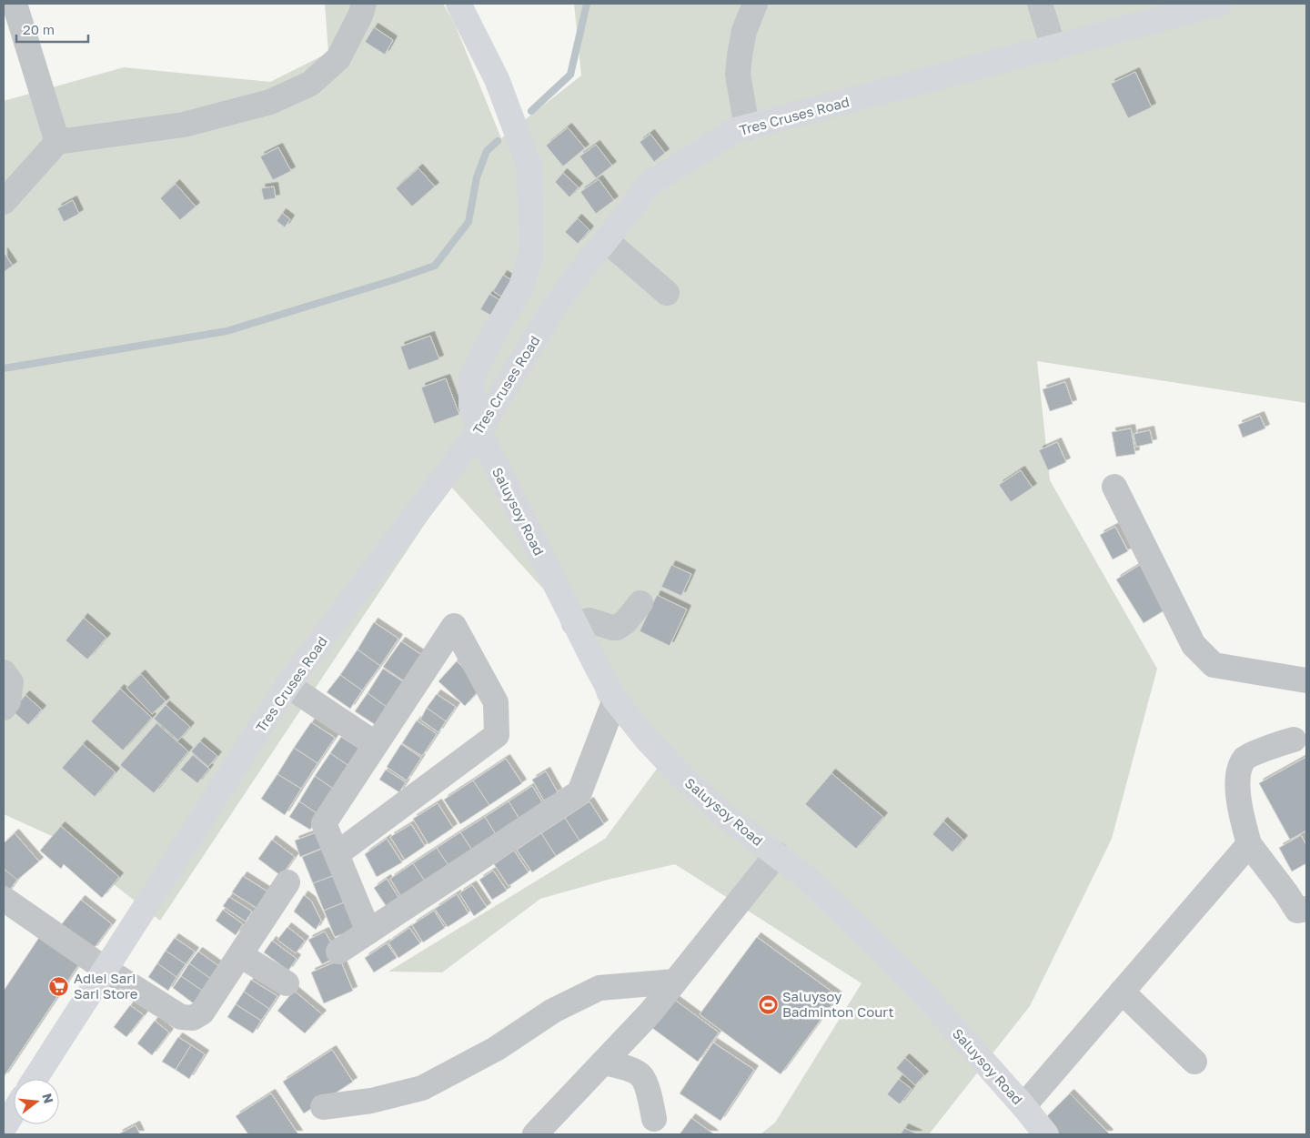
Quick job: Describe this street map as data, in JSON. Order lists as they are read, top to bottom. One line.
{"streets":{"main road":["Tres Cruses Road","Saluysoy Road"]},"crossings":[["Tres Cruses Road","Saluysoy Road"]],"places":{"supermarket":["Adlei Sari Sari Store"],"sports":["Saluysoy Badminton Court"]},"scale_bar":"20 m","north":"right"}
